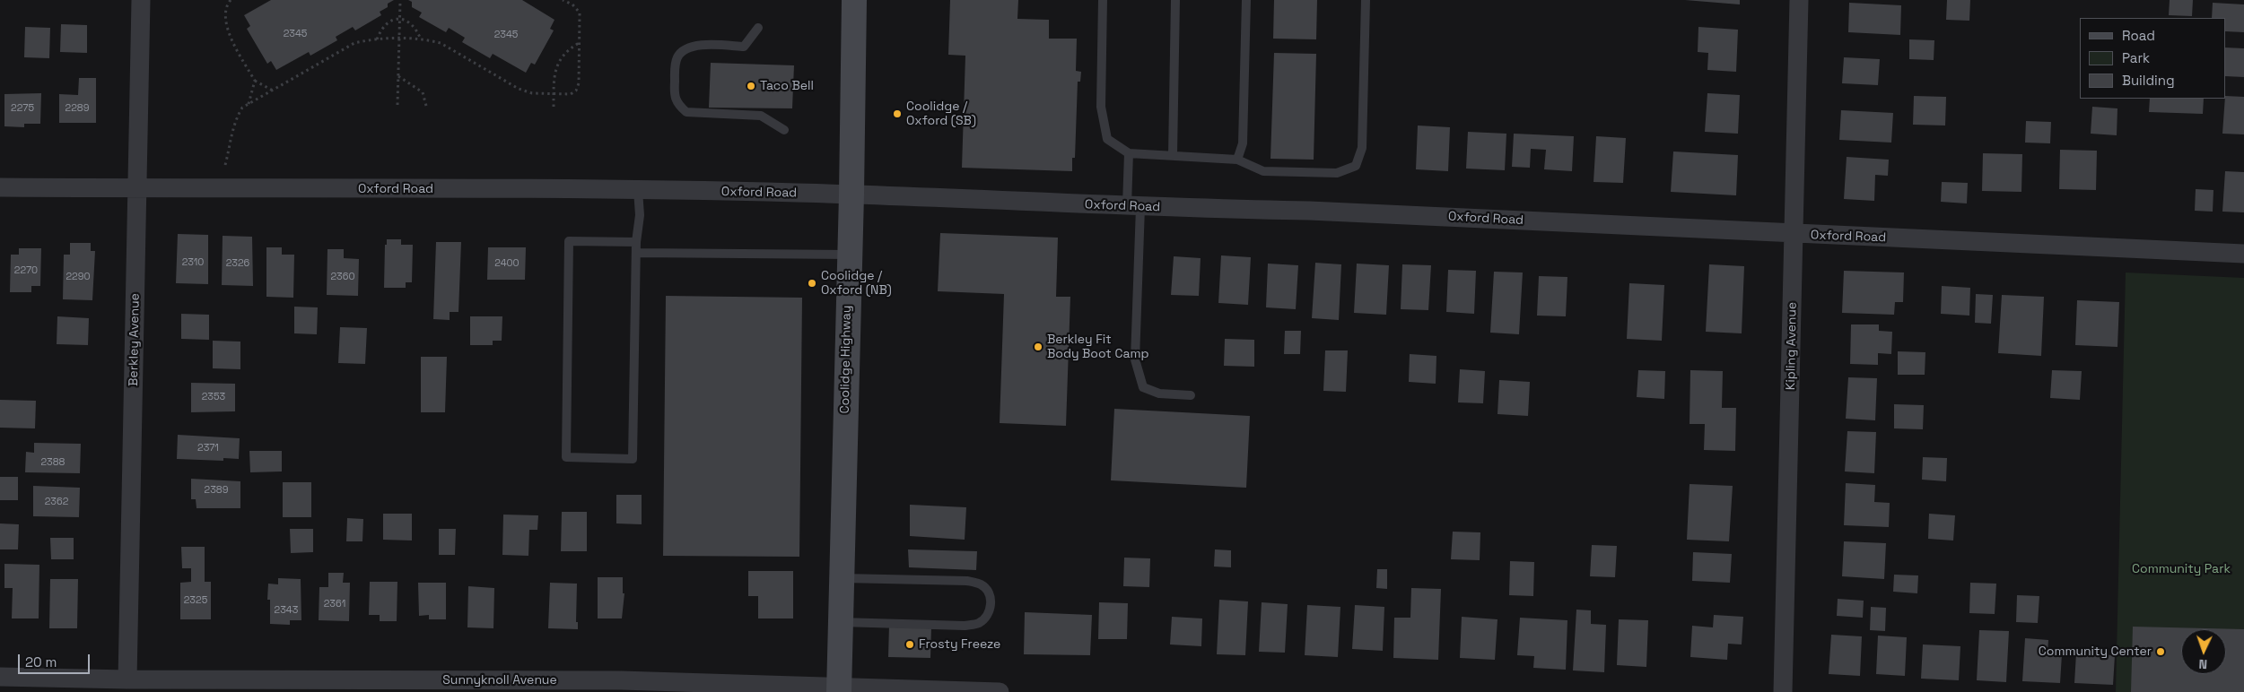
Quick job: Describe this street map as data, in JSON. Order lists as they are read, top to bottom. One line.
{"streets":{"main road":["Coolidge Highway"],"street":["Oxford Road","Berkley Avenue","Kipling Avenue","Sunnyknoll Avenue"]},"crossings":[["Oxford Road","Berkley Avenue"],["Oxford Road","Kipling Avenue"],["Oxford Road","Coolidge Highway"],["Berkley Avenue","Sunnyknoll Avenue"],["Coolidge Highway","Sunnyknoll Avenue"]],"parks":["Community Park"],"places":["Taco Bell","Coolidge / Oxford (SB)","Coolidge / Oxford (NB)","Berkley Fit Body Boot Camp","Frosty Freeze","Community Center"],"house_numbers":["2345","2345","2275","2289","2310","2326","2400","2270","2290","2360","2353","2371","2388","2389","2362","2325","2361","2343"],"legend":["Road","Park","Building"],"scale_bar":"20 m","north":"bottom"}
